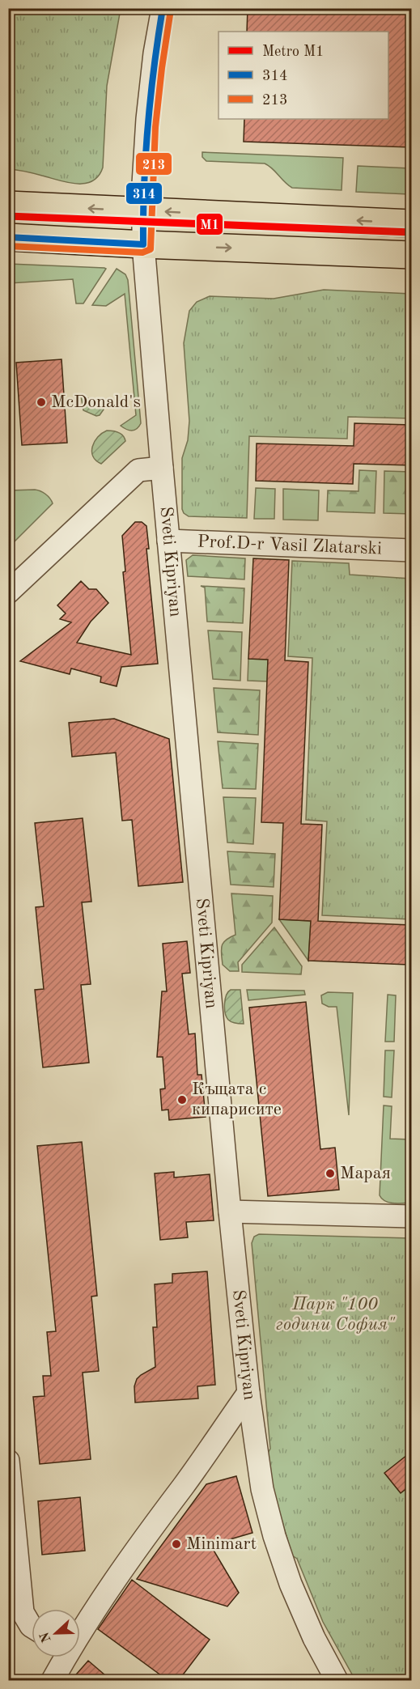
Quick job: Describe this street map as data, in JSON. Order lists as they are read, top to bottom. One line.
{"streets":{"street":["Prof.D-r Vasil Zlatarski","Sveti Kipriyan"]},"crossings":[["Prof.D-r Vasil Zlatarski","Sveti Kipriyan"]],"parks":["Парк \"100 години София\""],"places":["McDonald's","Къщата с кипарисите","Марая","Minimart"],"lines":["transit line 314","transit line 213","metro line M1"],"legend":["Metro M1","314","213"],"north":"left"}
